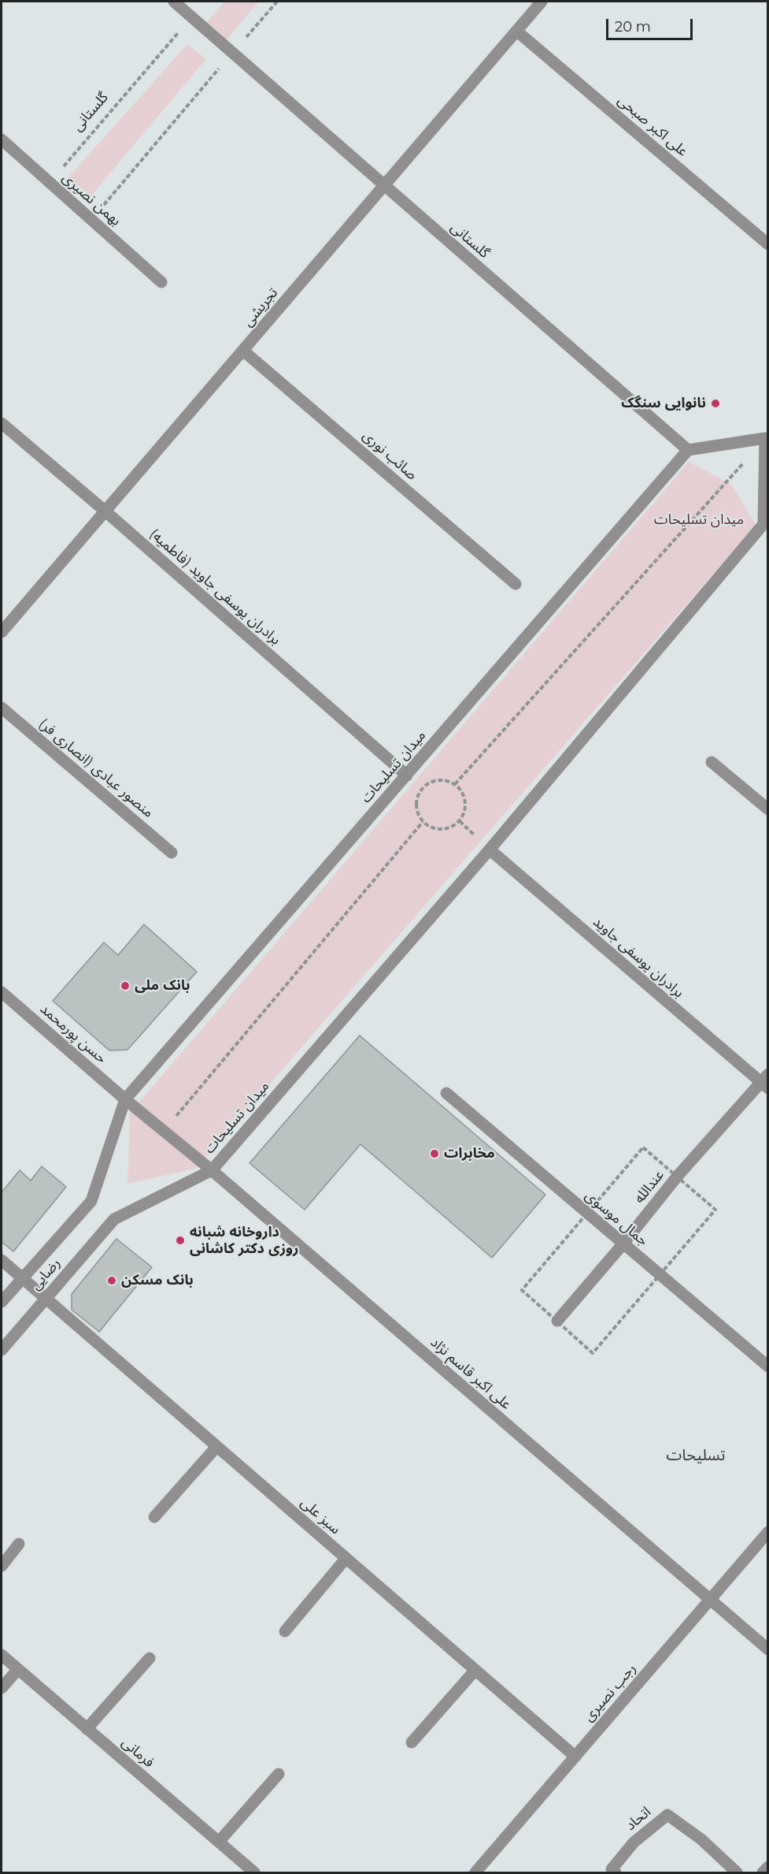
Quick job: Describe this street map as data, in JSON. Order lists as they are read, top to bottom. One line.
{"streets":{"street":["گلستانی","علی اکبر صبحی","بهمن نصیری","تجریشی","صائب نوری","برادران یوسفی جاوید (فاطمیه)","میدان تسلیحات","منصور عبادی (انصاری فر)","برادران یوسفی جاوید","حسن پورمحمد","عندالله","جمال موسوی","رضایی","علی اکبر قاسم نژاد","سبز علی","رجب نصیری","فرمانی","اتحاد"]},"crossings":[["گلستانی","بهمن نصیری"],["گلستانی","تجریشی"],["گلستانی","میدان تسلیحات"],["علی اکبر صبحی","تجریشی"],["تجریشی","صائب نوری"],["تجریشی","برادران یوسفی جاوید (فاطمیه)"],["برادران یوسفی جاوید (فاطمیه)","میدان تسلیحات"],["میدان تسلیحات","برادران یوسفی جاوید"],["میدان تسلیحات","حسن پورمحمد"],["میدان تسلیحات","رضایی"],["میدان تسلیحات","علی اکبر قاسم نژاد"],["برادران یوسفی جاوید","عندالله"],["حسن پورمحمد","علی اکبر قاسم نژاد"],["عندالله","جمال موسوی"],["رضایی","سبز علی"],["علی اکبر قاسم نژاد","رجب نصیری"],["سبز علی","رجب نصیری"]],"districts":["تسلیحات"],"parks":["میدان تسلیحات"],"places":["نانوایی سنگک","بانک ملی","مخابرات","داروخانه شبانه روزی دکتر کاشانی","بانک مسکن"],"scale_bar":"20 m"}
